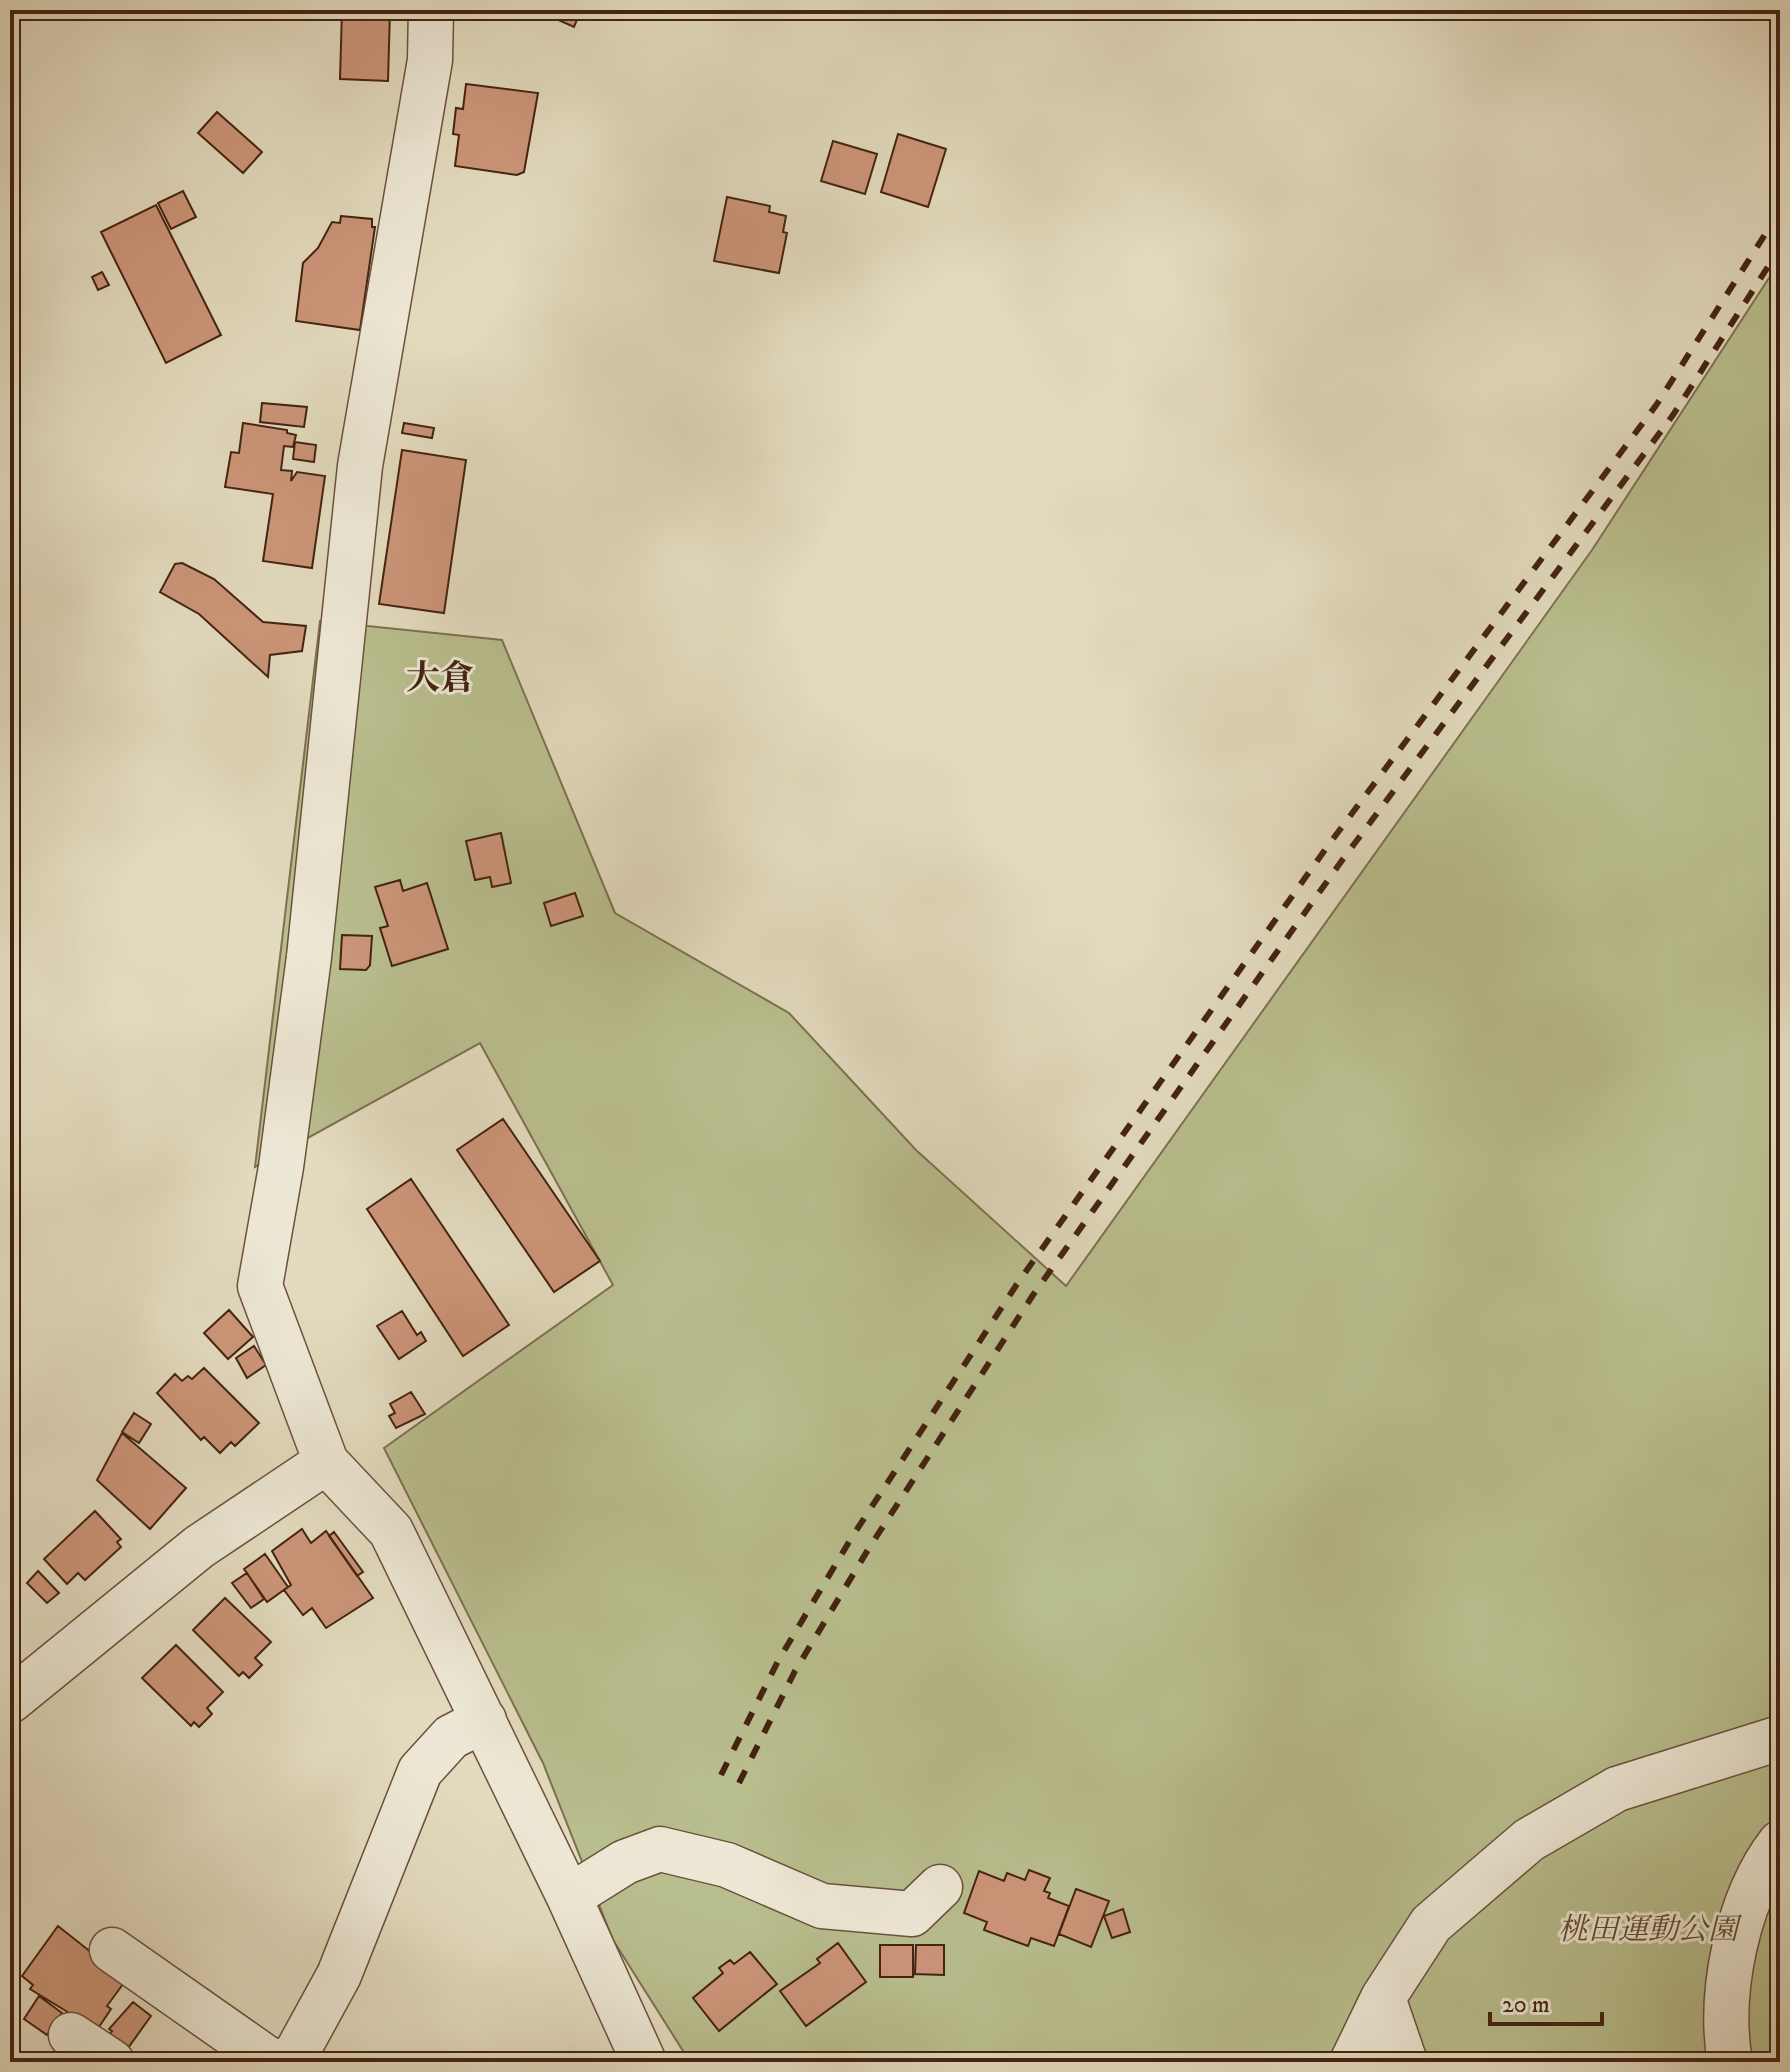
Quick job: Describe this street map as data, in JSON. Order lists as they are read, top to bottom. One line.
{"districts":["大倉"],"parks":["桃田運動公園"],"scale_bar":"20 m"}
